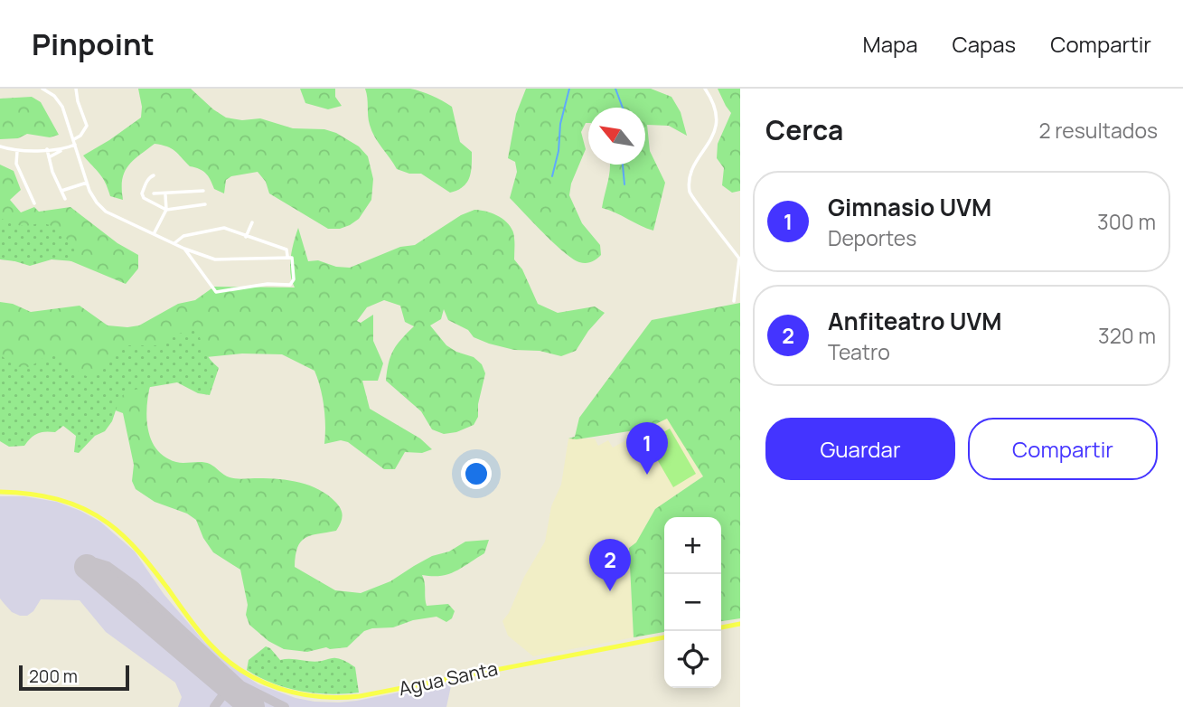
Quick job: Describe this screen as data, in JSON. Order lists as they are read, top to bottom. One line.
{"streets":{"main road":["Agua Santa"]},"scale_bar":"200 m","north":"top left","page":{"header":"Pinpoint","nav":["Mapa","Capas","Compartir"],"heading":["Cerca","2 resultados"],"list":[{"mark":"1","name":"Gimnasio UVM","note":"Deportes","value":"300 m"},{"mark":"2","name":"Anfiteatro UVM","note":"Teatro","value":"320 m"}],"buttons":["Guardar","Compartir"],"pins":["1","2"],"map_buttons":["+","−"],"scale":"200 m"}}
